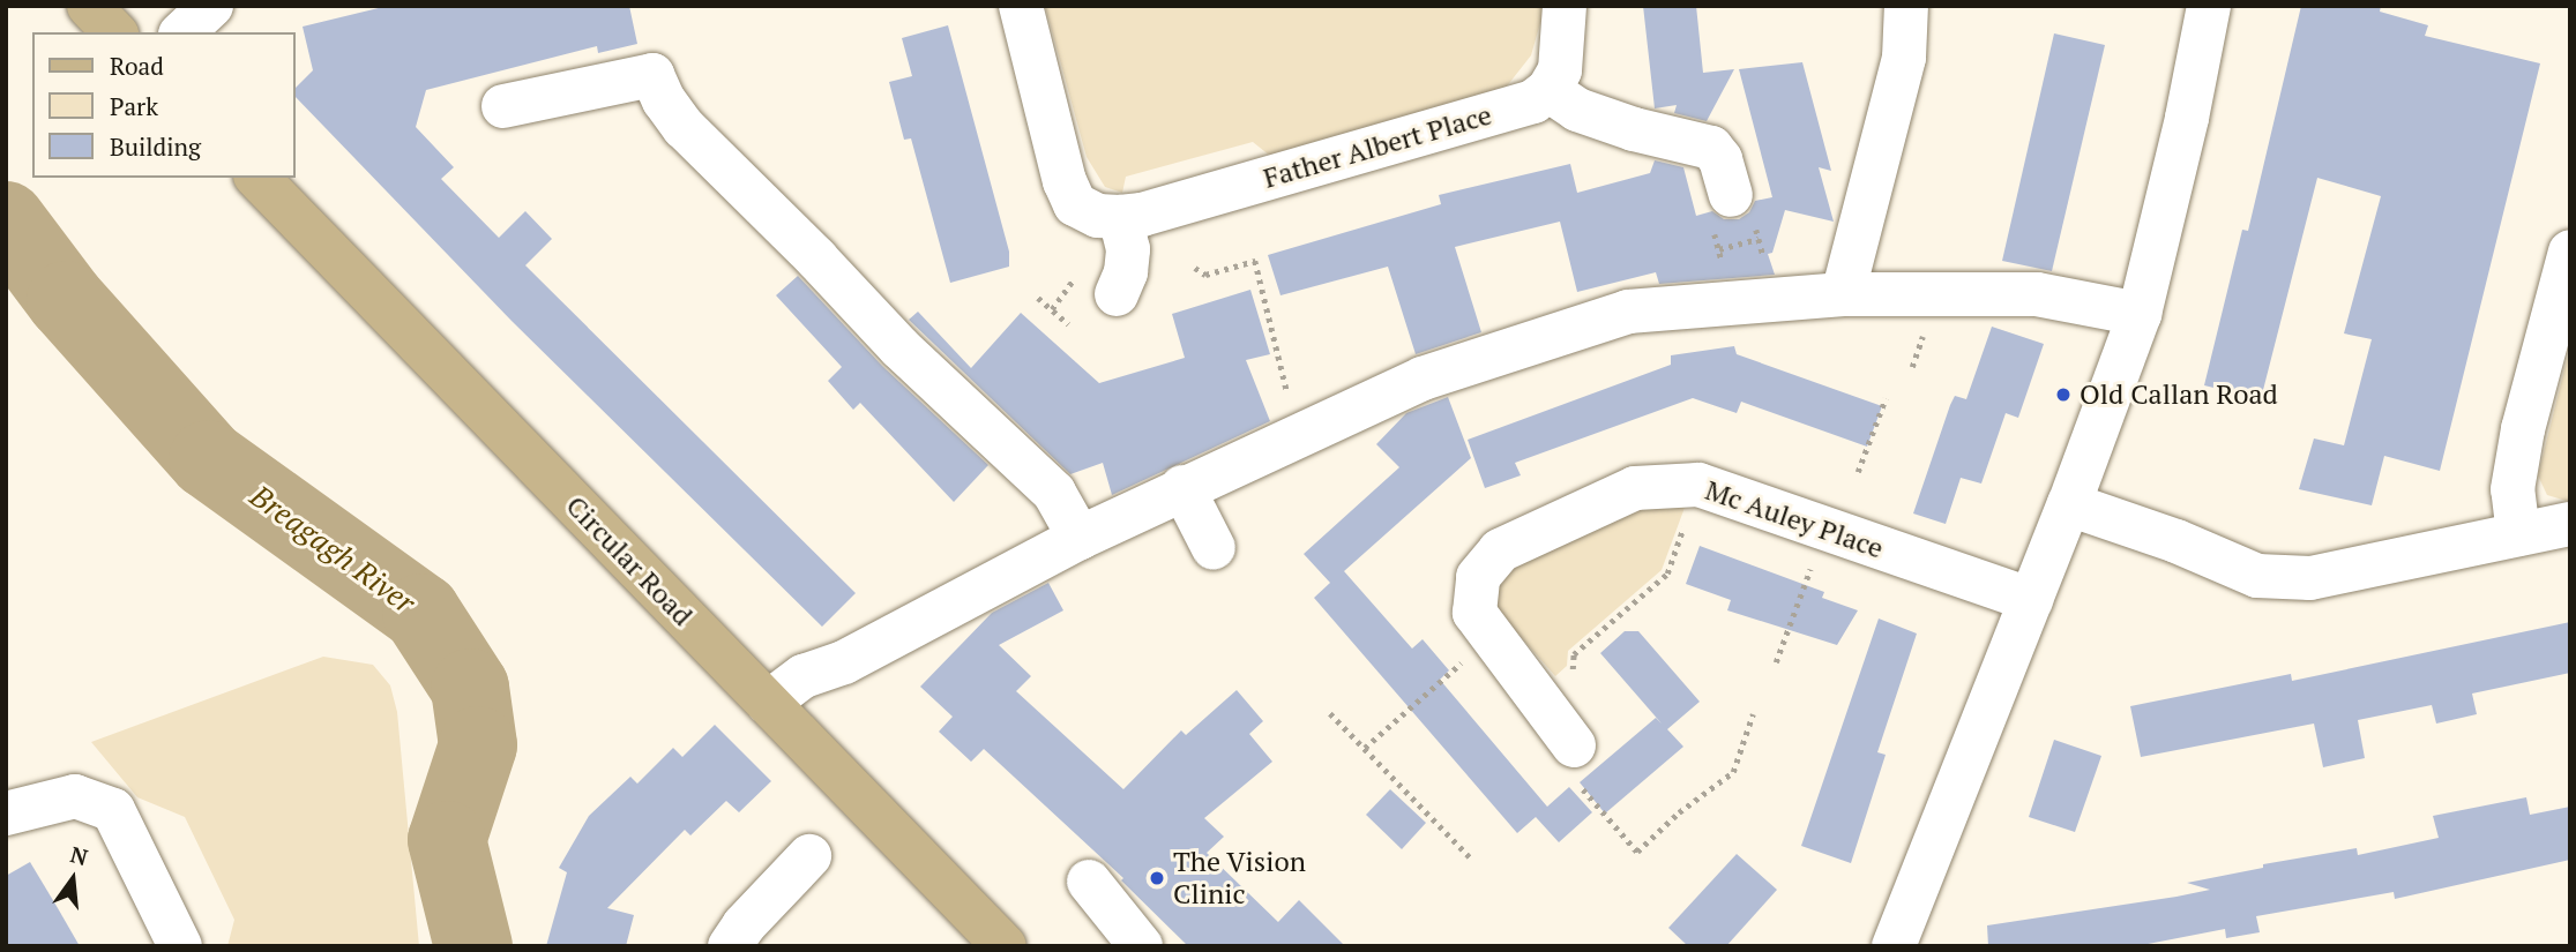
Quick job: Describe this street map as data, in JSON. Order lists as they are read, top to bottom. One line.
{"streets":{"main road":["Circular Road"],"street":["Father Albert Place","Mc Auley Place"]},"water":["Breagagh River"],"places":["Old Callan Road","The Vision Clinic"],"legend":["Road","Park","Building"],"north":"top"}
